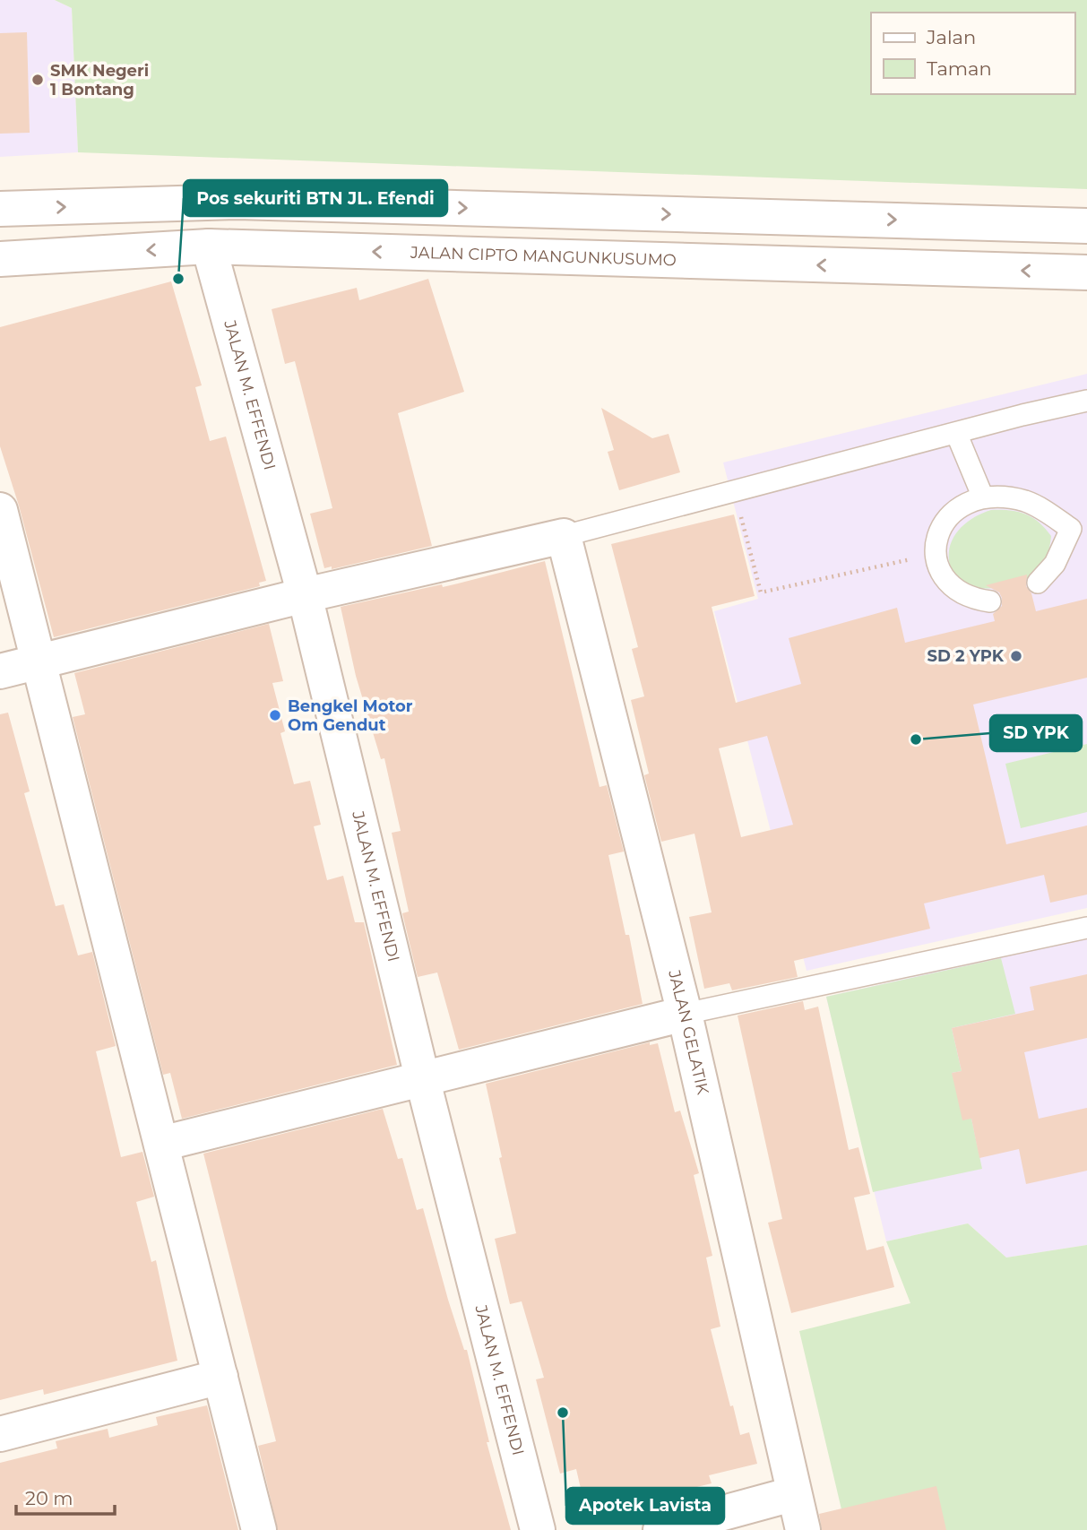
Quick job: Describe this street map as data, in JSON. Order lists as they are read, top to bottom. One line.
{"streets":{"street":["JALAN CIPTO MANGUNKUSUMO","JALAN M. EFFENDI","JALAN GELATIK"]},"crossings":[["JALAN CIPTO MANGUNKUSUMO","JALAN M. EFFENDI"]],"places":["SMK Negeri 1 Bontang","Pos sekuriti BTN JL. Efendi","SD 2 YPK","Bengkel Motor Om Gendut","SD YPK","Apotek Lavista"],"legend":["Jalan","Taman"],"scale_bar":"20 m"}
